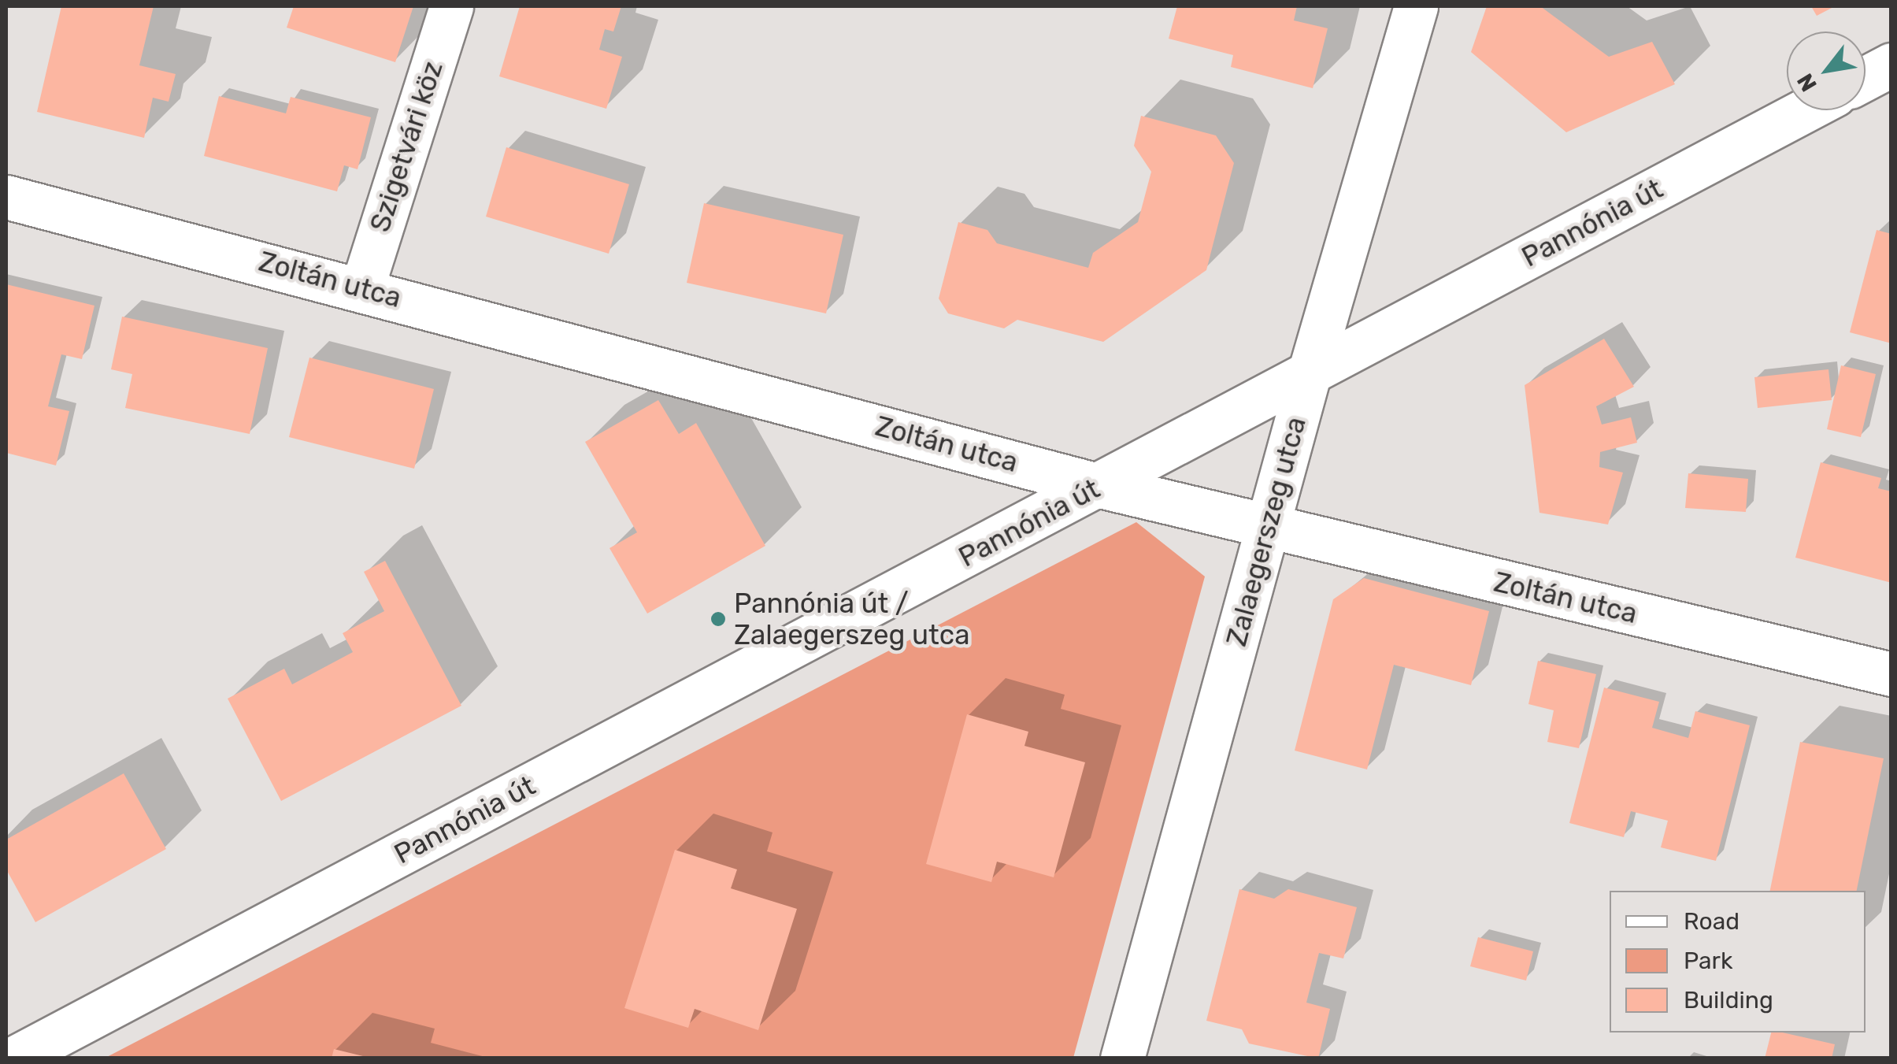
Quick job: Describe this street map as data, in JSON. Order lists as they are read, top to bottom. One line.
{"streets":{"street":["Szigetvári köz","Pannónia út","Zoltán utca","Zalaegerszeg utca"]},"crossings":[["Szigetvári köz","Zoltán utca"],["Pannónia út","Zoltán utca"],["Pannónia út","Zalaegerszeg utca"],["Zoltán utca","Zalaegerszeg utca"]],"places":["Pannónia út / Zalaegerszeg utca"],"legend":["Road","Park","Building"],"north":"bottom left"}
